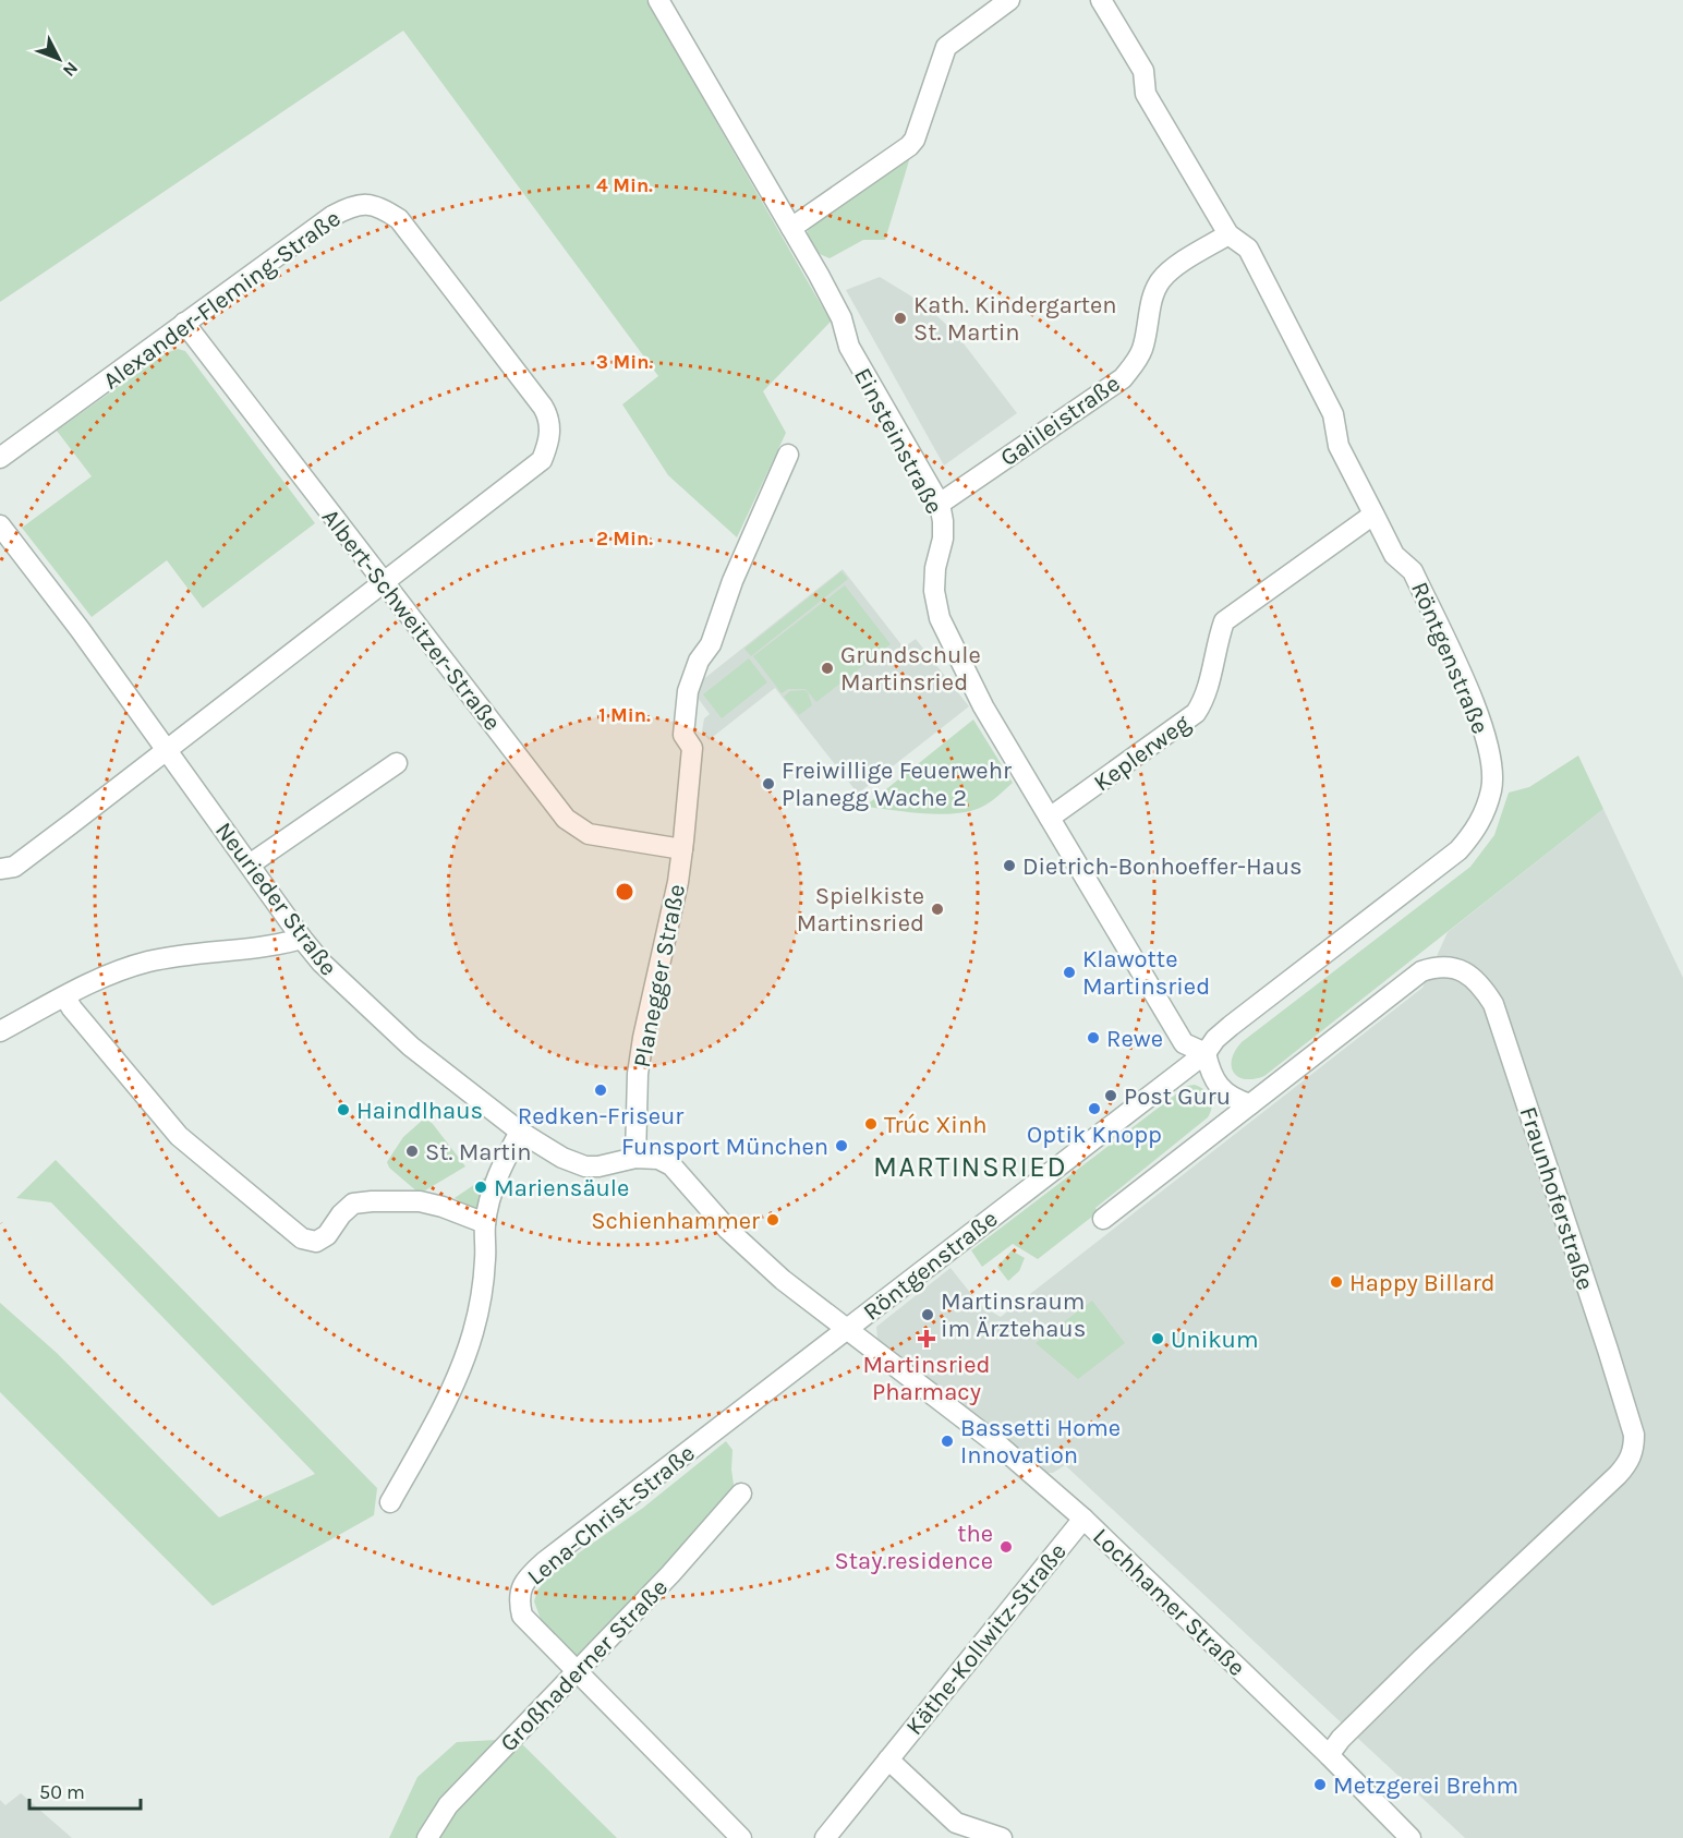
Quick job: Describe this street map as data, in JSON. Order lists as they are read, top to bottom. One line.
{"streets":{"street":["Alexander-Fleming-Straße","Galileistraße","Einsteinstraße","Albert-Schweitzer-Straße","Röntgenstraße","Keplerweg","Neurieder Straße","Planegger Straße","Fraunhoferstraße","Lena-Christ-Straße","Lochhamer Straße","Käthe-Kollwitz-Straße","Großhaderner Straße"]},"crossings":[["Alexander-Fleming-Straße","Albert-Schweitzer-Straße"],["Alexander-Fleming-Straße","Neurieder Straße"],["Galileistraße","Einsteinstraße"],["Galileistraße","Röntgenstraße"],["Einsteinstraße","Röntgenstraße"],["Einsteinstraße","Keplerweg"],["Albert-Schweitzer-Straße","Planegger Straße"],["Röntgenstraße","Keplerweg"],["Röntgenstraße","Lena-Christ-Straße"],["Röntgenstraße","Lochhamer Straße"],["Neurieder Straße","Planegger Straße"],["Fraunhoferstraße","Lochhamer Straße"],["Lena-Christ-Straße","Lochhamer Straße"],["Lena-Christ-Straße","Großhaderner Straße"],["Lochhamer Straße","Käthe-Kollwitz-Straße"]],"districts":["MARTINSRIED"],"places":{"other":["Kath. Kindergarten St. Martin","Grundschule Martinsried","Freiwillige Feuerwehr Planegg Wache 2","Dietrich-Bonhoeffer-Haus","Spielkiste Martinsried","Klawotte Martinsried","Rewe","Redken-Friseur","Post Guru","Optik Knopp","Haindlhaus","Trúc Xinh","Funsport München","St. Martin","Mariensäule","Schienhammer","Happy Billard","Martinsraum im Ärztehaus","Unikum","Bassetti Home Innovation","the Stay.residence","Metzgerei Brehm"],"health":["Martinsried Pharmacy"]},"scale_bar":"50 m","north":"bottom right","rings":["4 Min.","3 Min.","2 Min.","1 Min."]}
